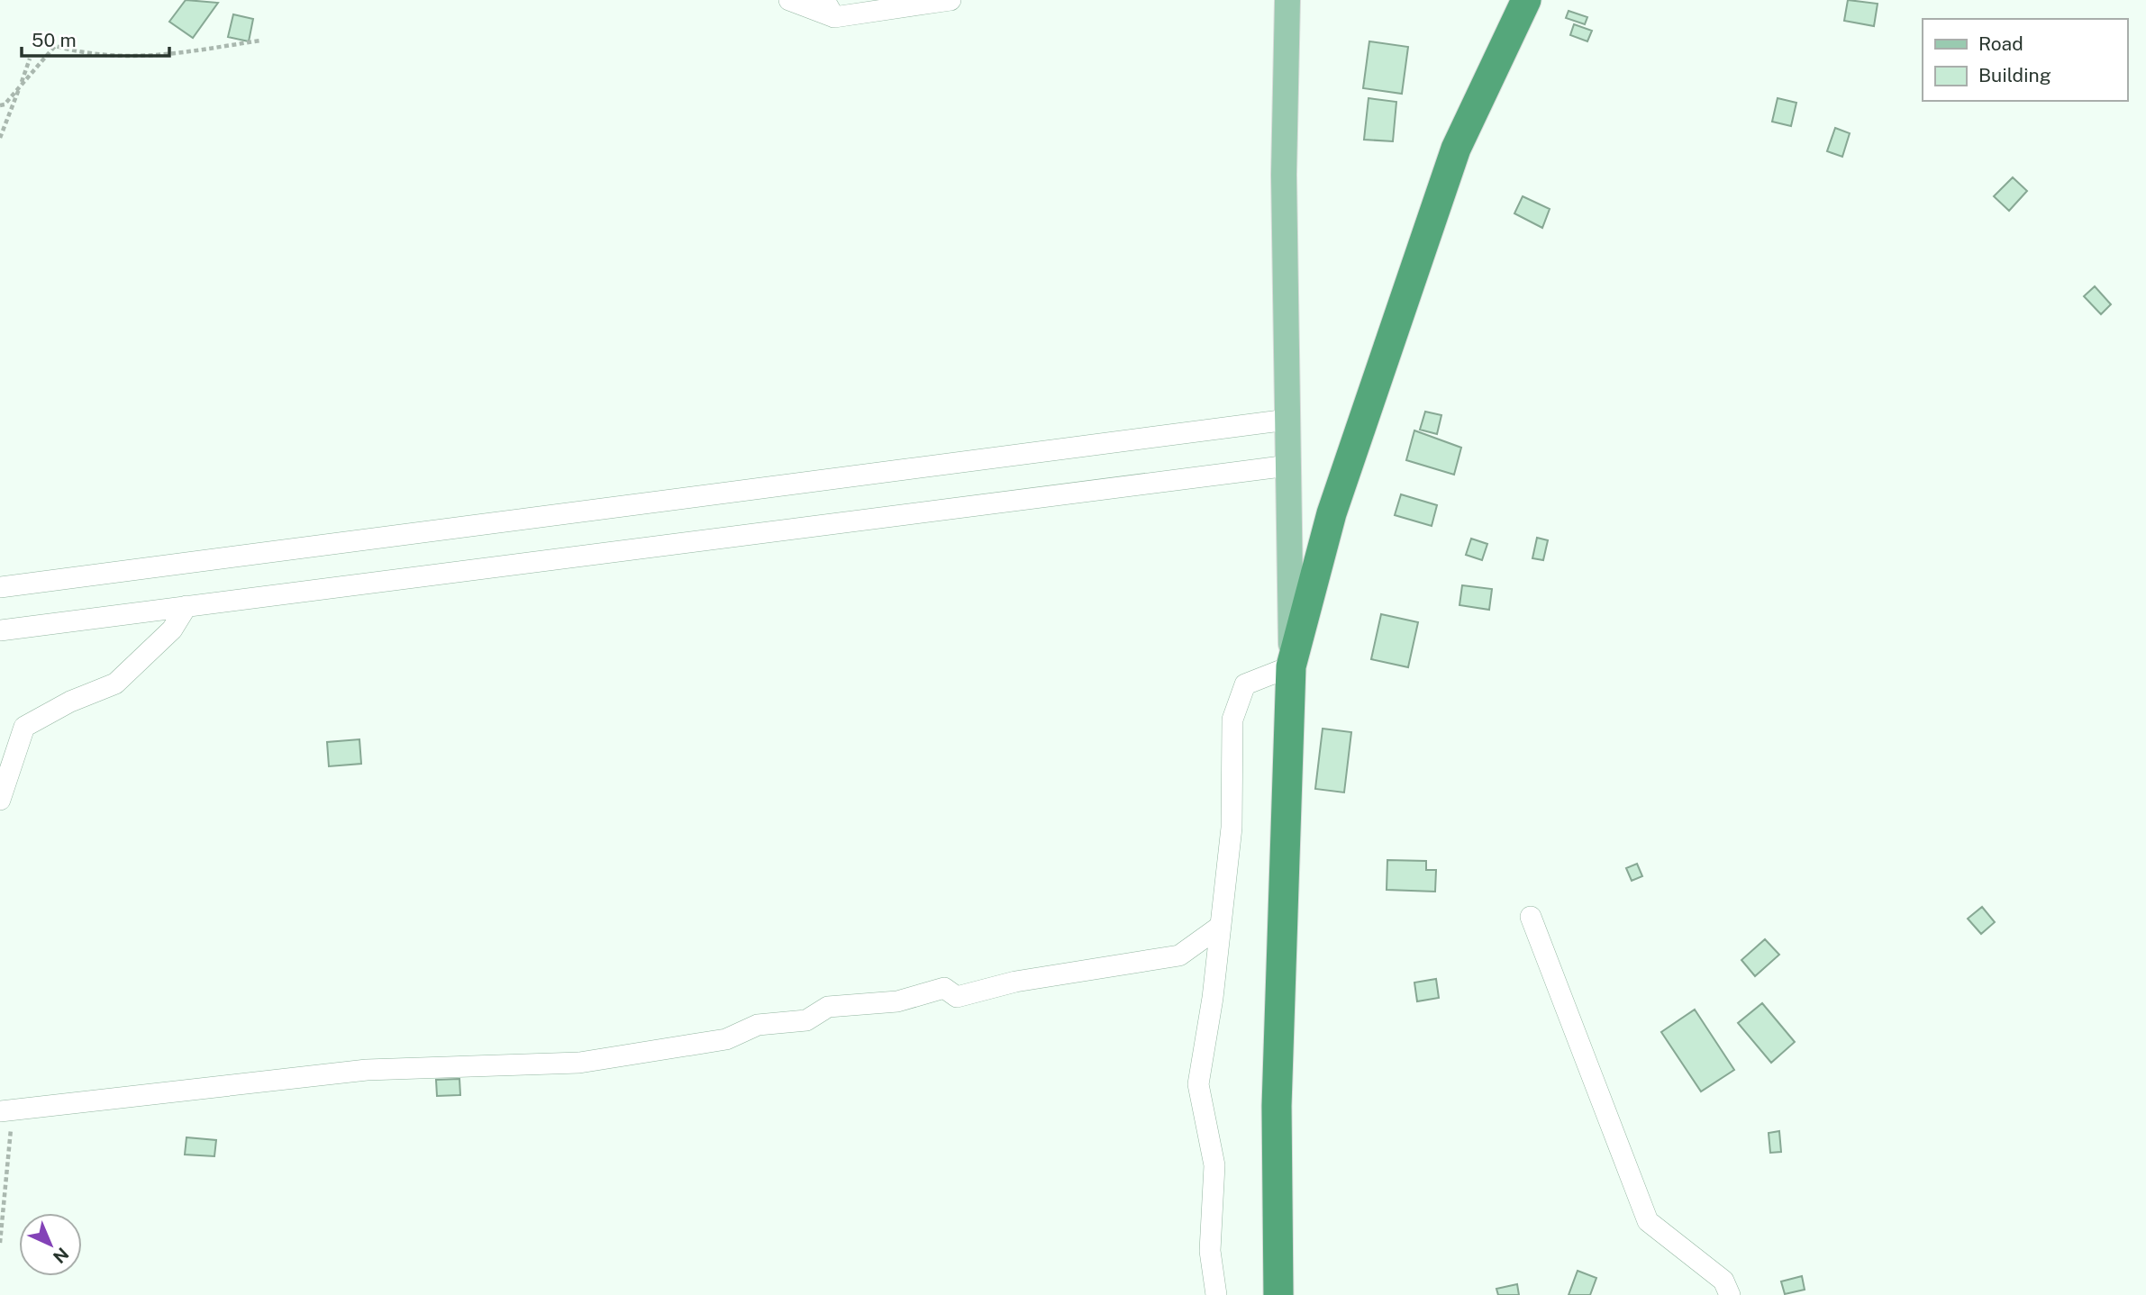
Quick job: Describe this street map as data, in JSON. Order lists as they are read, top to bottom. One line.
{"legend":["Road","Building"],"scale_bar":"50 m","north":"bottom right"}
